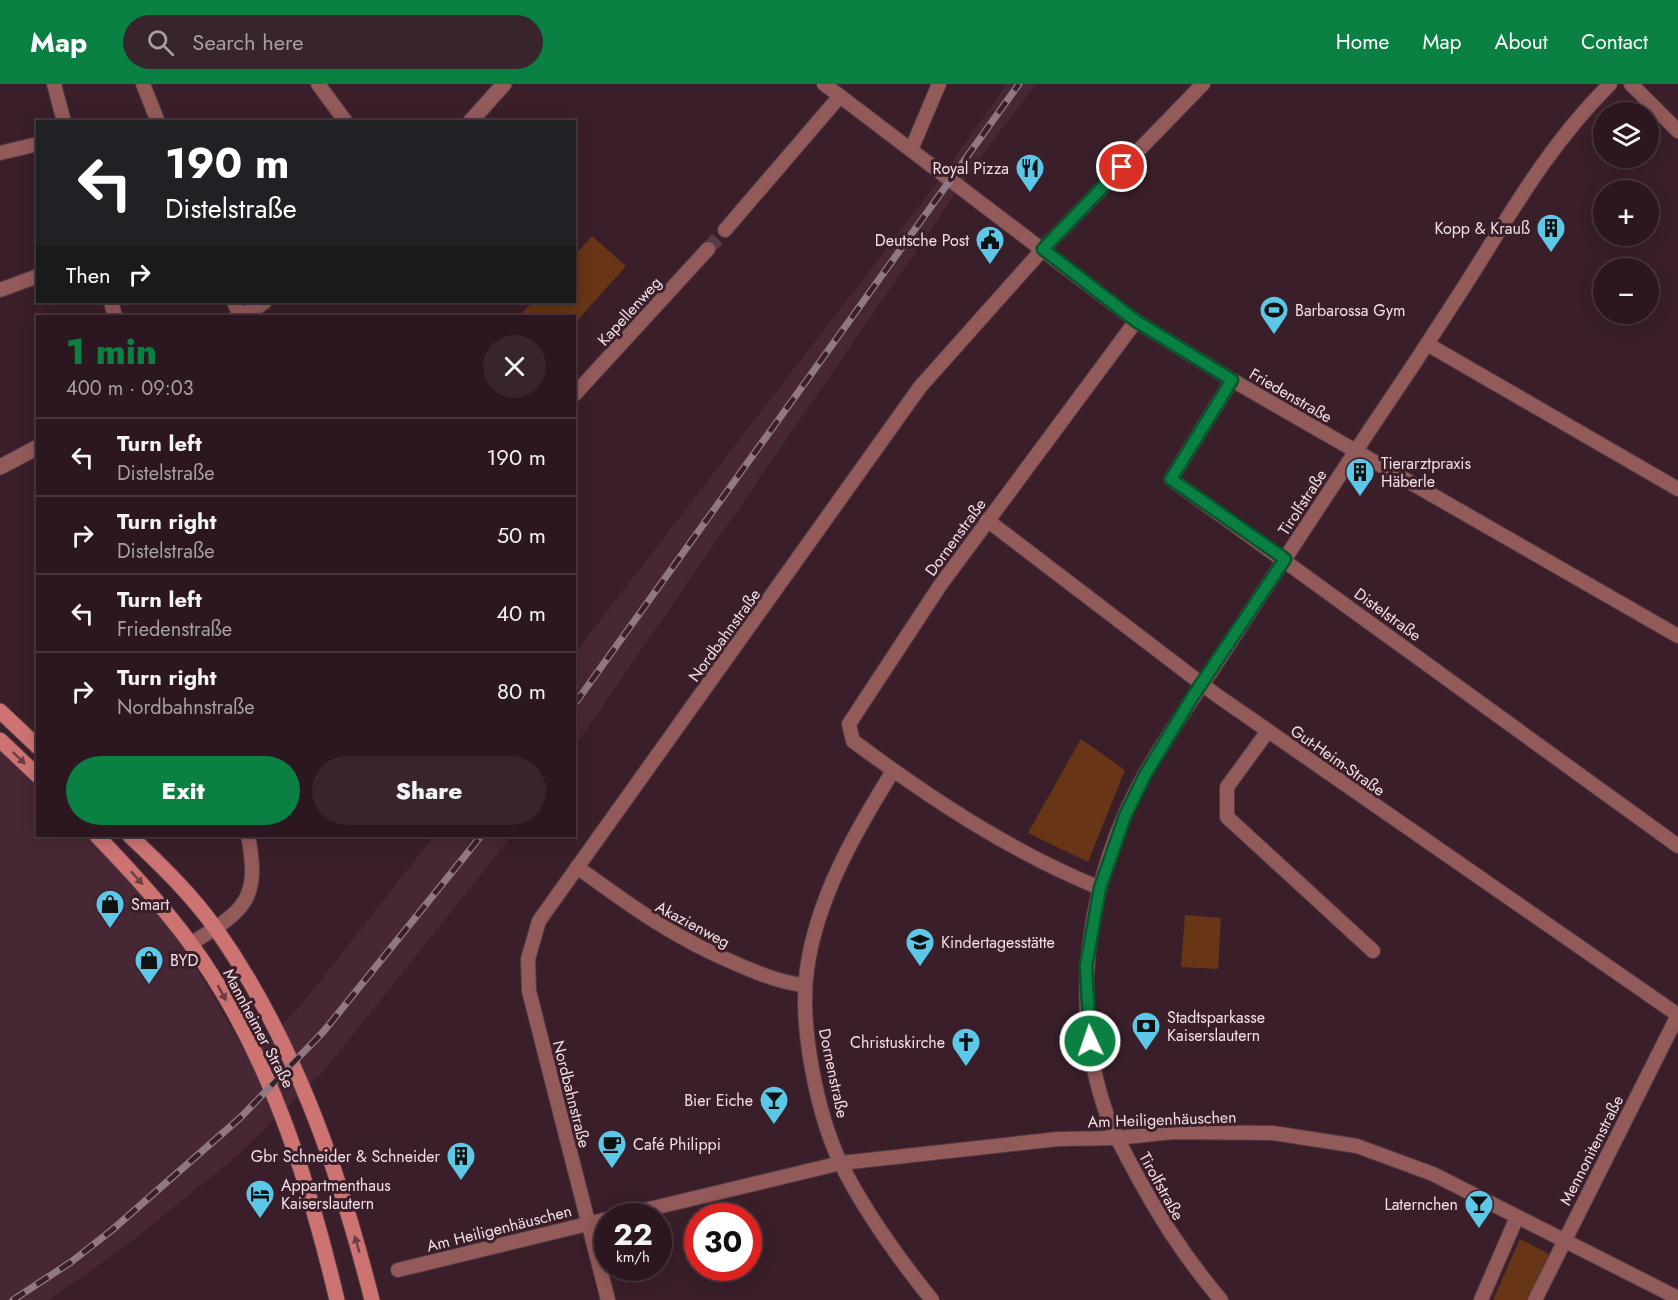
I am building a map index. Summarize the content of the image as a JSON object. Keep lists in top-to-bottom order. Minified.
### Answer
{"streets":{"main road":["Mannheimer Straße"],"street":["Kapellenweg","Friedenstraße","Tirolfstraße","Dornenstraße","Distelstraße","Nordbahnstraße","Gut-Heim-Straße","Akazienweg","Am Heiligenhäuschen","Mennonitenstraße"]},"crossings":[["Friedenstraße","Tirolfstraße"],["Friedenstraße","Dornenstraße"],["Friedenstraße","Distelstraße"],["Friedenstraße","Nordbahnstraße"],["Tirolfstraße","Dornenstraße"],["Tirolfstraße","Distelstraße"],["Tirolfstraße","Gut-Heim-Straße"],["Tirolfstraße","Am Heiligenhäuschen"],["Dornenstraße","Gut-Heim-Straße"],["Dornenstraße","Akazienweg"],["Dornenstraße","Am Heiligenhäuschen"],["Nordbahnstraße","Akazienweg"],["Nordbahnstraße","Am Heiligenhäuschen"],["Gut-Heim-Straße","Mennonitenstraße"],["Am Heiligenhäuschen","Mennonitenstraße"]],"places":{"restaurant":["Royal Pizza"],"building":["Kopp & Krauß","Tierarztpraxis Häberle","Gbr Schneider & Schneider"],"public building":["Deutsche Post"],"sports":["Barbarossa Gym"],"shop":["Smart","BYD"],"school or university":["Kindertagesstätte"],"bank":["Stadtsparkasse Kaiserslautern"],"church":["Christuskirche"],"bar":["Bier Eiche","Laternchen"],"cafe":["Café Philippi"],"hotel":["Appartmenthaus Kaiserslautern"]},"page":{"header":"Map","search":"Search here","nav":["Home","Map","About","Contact"],"map_buttons":["+","−"],"turn":["190 m","Distelstraße"],"then":"Then","heading":["1 min","400 m · 09:03"],"list":[{"name":"Turn left","note":"Distelstraße","value":"190 m"},{"name":"Turn right","note":"Distelstraße","value":"50 m"},{"name":"Turn left","note":"Friedenstraße","value":"40 m"},{"name":"Turn right","note":"Nordbahnstraße","value":"80 m"}],"buttons":["Exit","Share"],"speed":"22 km/h","limit":"30"}}
